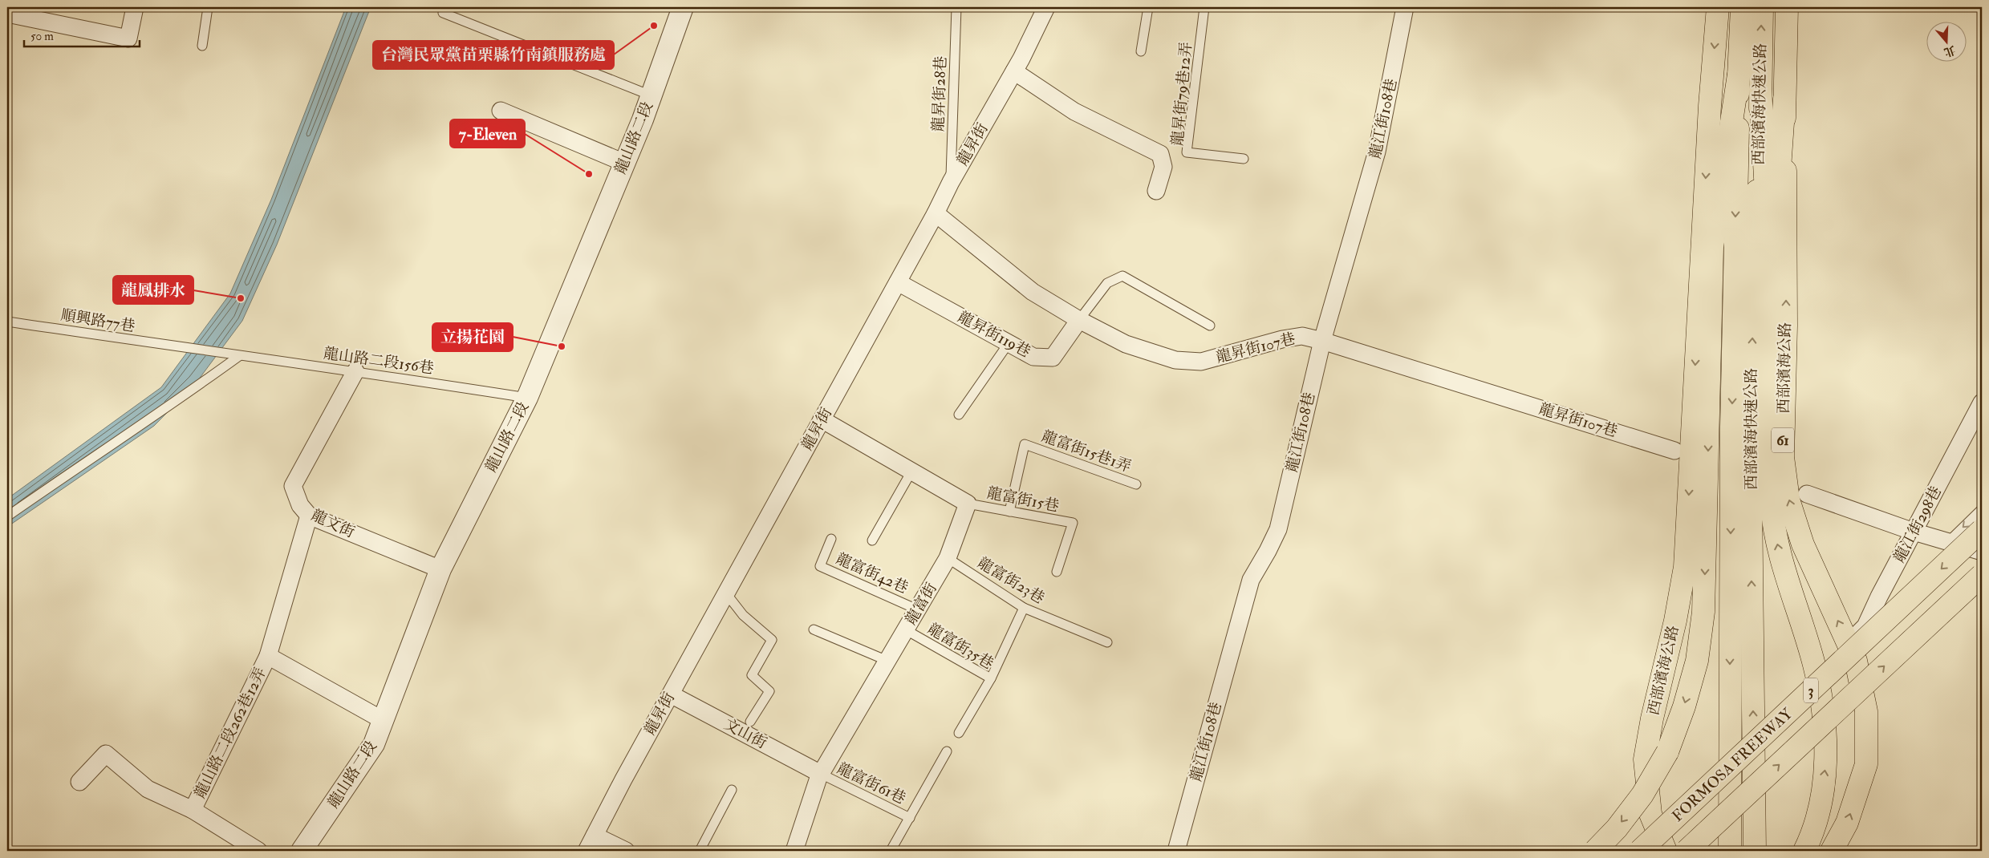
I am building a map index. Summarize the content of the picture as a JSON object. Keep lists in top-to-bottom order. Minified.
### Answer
{"streets":{"main road":["西部濱海快速公路","西部濱海公路","61","3","FORMOSA FREEWAY"],"street":["龍江街108巷","龍山路二段","龍昇街","龍昇街119巷","龍昇街107巷","龍文街","龍江街298巷","龍富街","龍山路二段262巷12弄","文山街"],"lane":["龍昇街28巷","龍昇街79巷12弄","順興路77巷","龍山路二段156巷","龍富街15巷1弄","龍富街15巷","龍富街42巷","龍富街23巷","龍富街35巷","龍富街61巷"]},"crossings":[["龍昇街28巷","龍昇街"],["龍江街108巷","龍昇街107巷"],["龍山路二段","龍山路二段156巷"],["龍山路二段","龍文街"],["龍昇街","龍昇街119巷"],["龍昇街","龍昇街107巷"],["龍昇街","文山街"],["順興路77巷","龍山路二段156巷"],["龍昇街119巷","龍昇街107巷"],["龍山路二段156巷","龍文街"],["西部濱海公路","龍江街298巷"],["龍富街15巷1弄","龍富街15巷"],["龍富街15巷","龍富街"],["龍文街","龍山路二段262巷12弄"],["龍富街42巷","龍富街"],["龍富街23巷","龍富街"],["龍富街","龍富街35巷"],["龍富街","文山街"],["龍富街","龍富街61巷"],["文山街","龍富街61巷"]],"places":["台灣民眾黨苗栗縣竹南鎮服務處","7-Eleven","龍鳳排水","立揚花園"],"scale_bar":"50 m","north":"bottom"}
